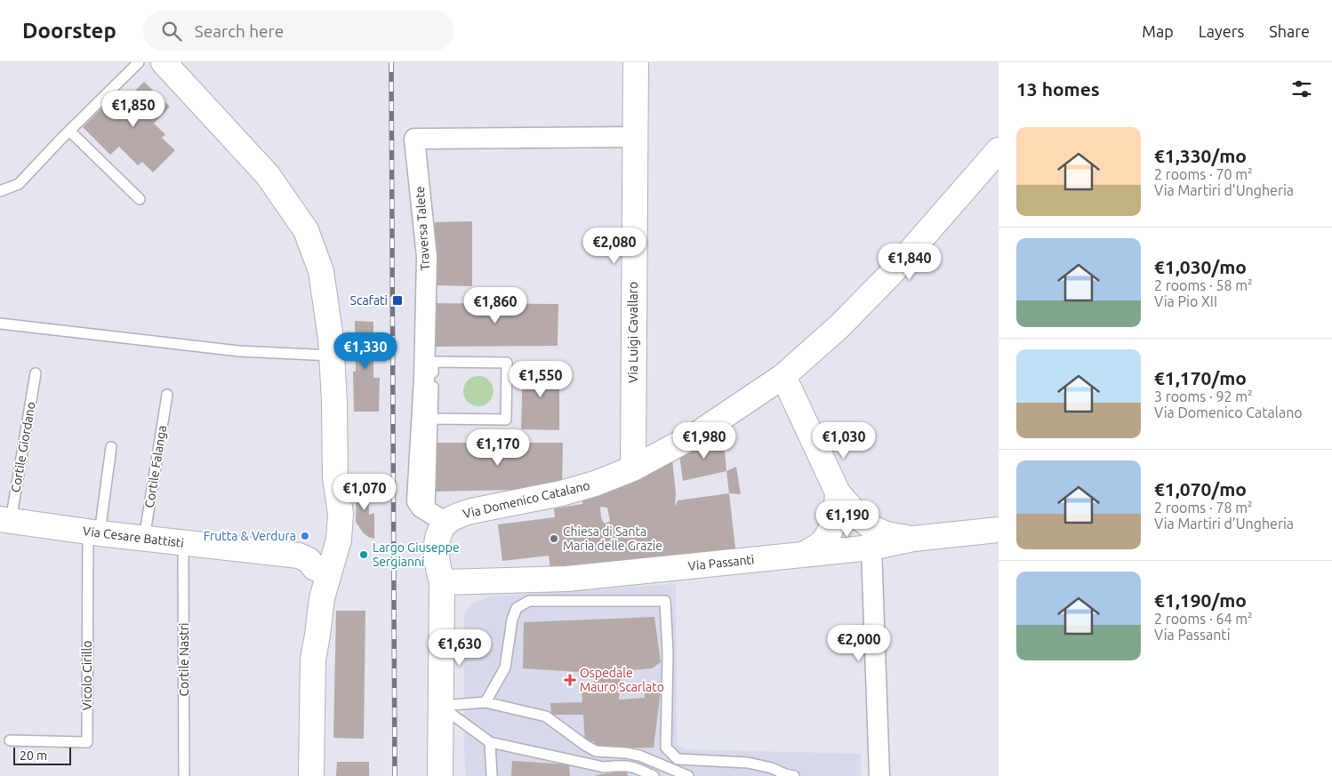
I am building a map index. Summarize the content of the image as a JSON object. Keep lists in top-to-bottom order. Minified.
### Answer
{"streets":{"street":["Traversa Talete","Via Luigi Cavallaro","Via Domenico Catalano","Via Cesare Battisti","Via Passanti"],"lane":["Cortile Giordano","Cortile Falanga","Cortile Nastri","Vicolo Cirillo"]},"crossings":[["Traversa Talete","Via Luigi Cavallaro"],["Traversa Talete","Via Domenico Catalano"],["Via Luigi Cavallaro","Via Domenico Catalano"],["Cortile Giordano","Via Cesare Battisti"],["Cortile Falanga","Via Cesare Battisti"],["Via Domenico Catalano","Via Passanti"],["Via Cesare Battisti","Cortile Nastri"],["Via Cesare Battisti","Vicolo Cirillo"]],"places":{"transit":["Scafati"],"other":["Frutta & Verdura","Chiesa di Santa Maria delle Grazie","Largo Giuseppe Sergianni"],"health":["Ospedale Mauro Scarlato"]},"scale_bar":"20 m","page":{"header":"Doorstep","search":"Search here","nav":["Map","Layers","Share"],"heading":"13 homes","price":["€1,850","€2,080","€1,840","€1,860","€1,330","€1,550","€1,980","€1,030","€1,170","€1,070","€1,190","€2,000","€1,630"],"list":[{"name":"€1,330/mo","note":"2 rooms · 70 m² · Via Martiri d'Ungheria"},{"name":"€1,030/mo","note":"2 rooms · 58 m² · Via Pio XII"},{"name":"€1,170/mo","note":"3 rooms · 92 m² · Via Domenico Catalano"},{"name":"€1,070/mo","note":"2 rooms · 78 m² · Via Martiri d'Ungheria"},{"name":"€1,190/mo","note":"2 rooms · 64 m² · Via Passanti"}],"scale":"20 m"}}
